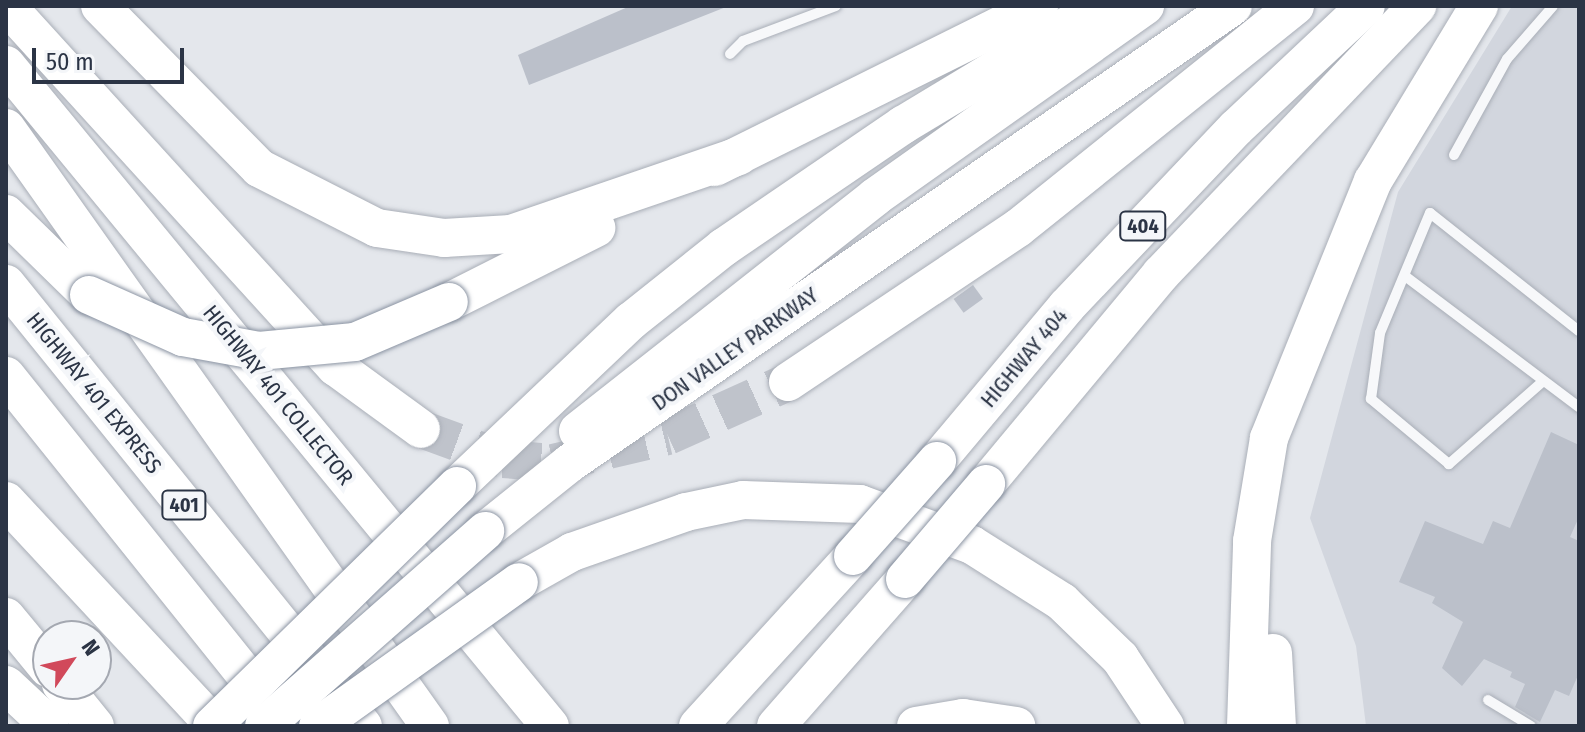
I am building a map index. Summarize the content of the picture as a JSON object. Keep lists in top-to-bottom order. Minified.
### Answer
{"streets":{"highway":["404","DON VALLEY PARKWAY","HIGHWAY 404","HIGHWAY 401 EXPRESS","HIGHWAY 401 COLLECTOR","401"]},"scale_bar":"50 m","north":"top right"}
